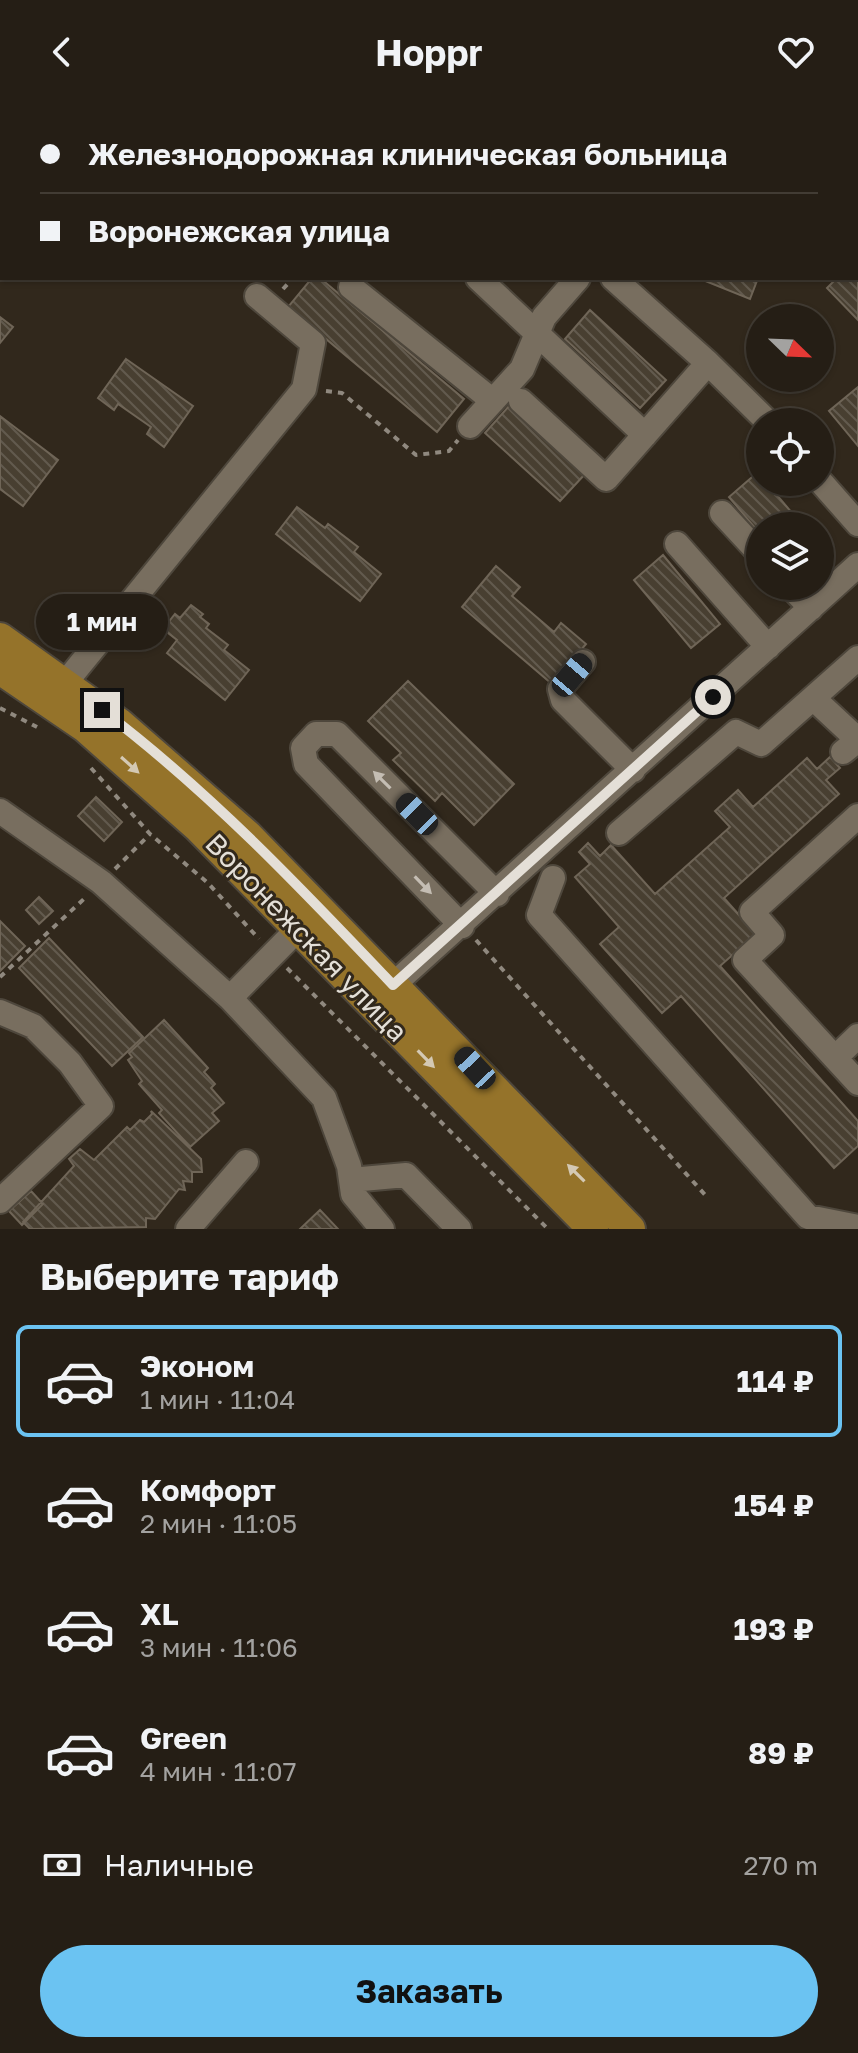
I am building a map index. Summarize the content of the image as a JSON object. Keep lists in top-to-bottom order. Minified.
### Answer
{"streets":{"main road":["Воронежская улица"]},"north":"bottom right","page":{"header":"Hoppr","banner":["Железнодорожная клиническая больница","Воронежская улица"],"bubble":"1 мин","heading":"Выберите тариф","list":[{"name":"Эконом","note":"1 мин · 11:04","value":"114 ₽"},{"name":"Комфорт","note":"2 мин · 11:05","value":"154 ₽"},{"name":"XL","note":"3 мин · 11:06","value":"193 ₽"},{"name":"Green","note":"4 мин · 11:07","value":"89 ₽"}],"pay":["Наличные","270 m"],"buttons":"Заказать"}}
